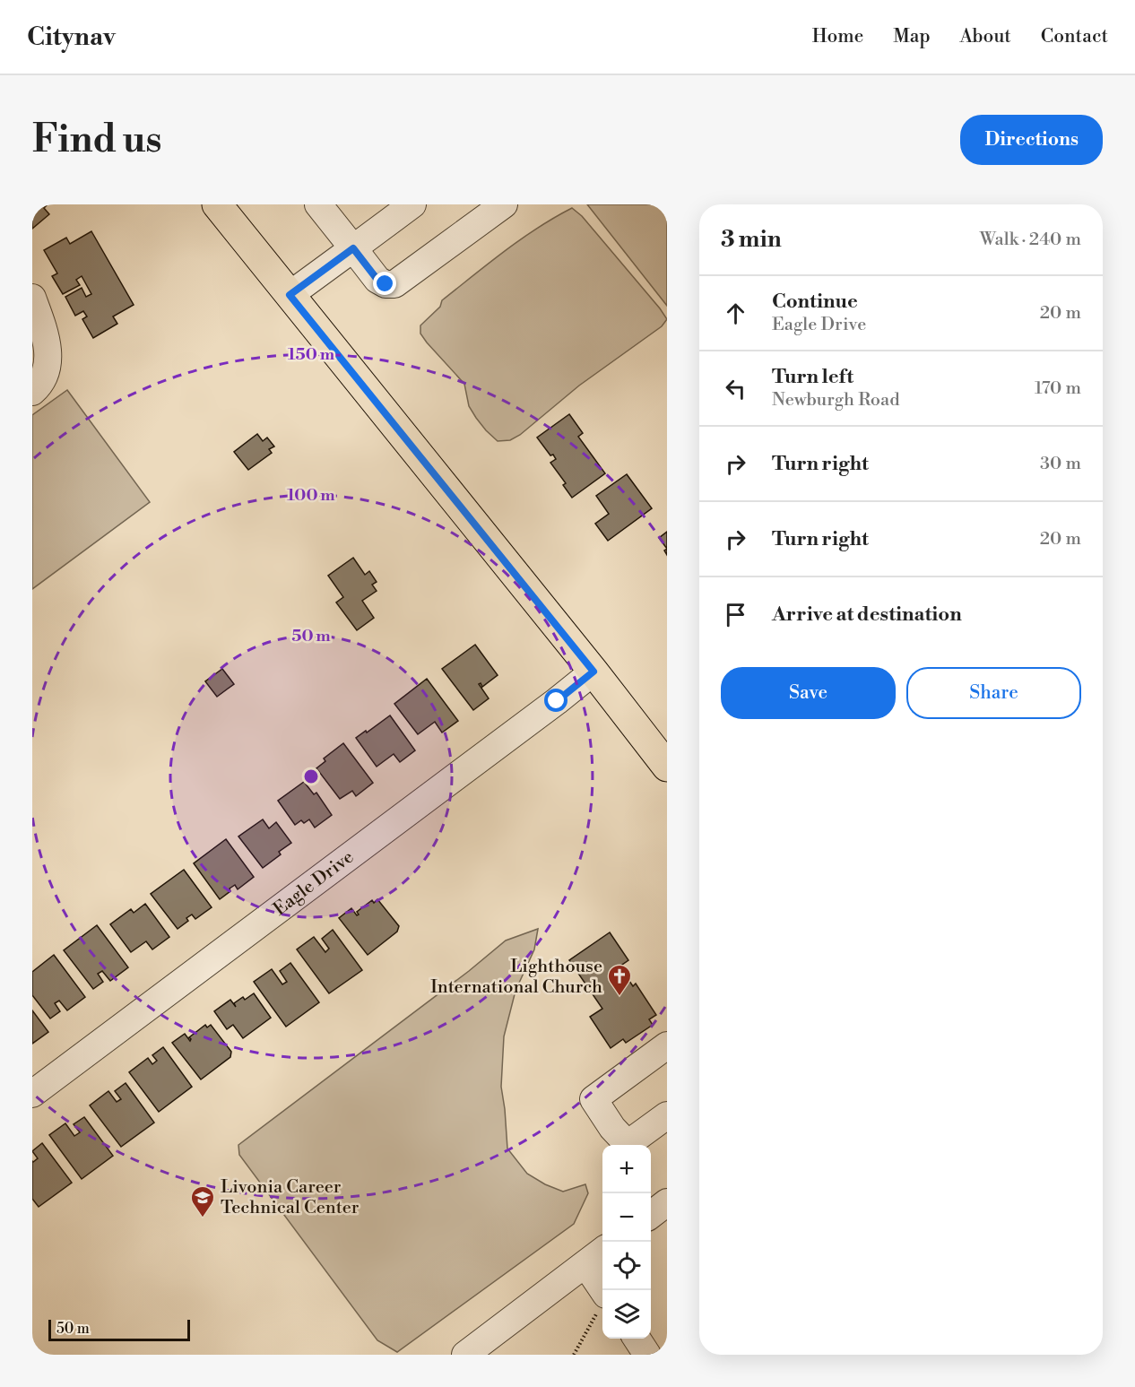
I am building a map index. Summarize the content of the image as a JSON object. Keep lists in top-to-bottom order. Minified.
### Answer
{"streets":{"street":["Eagle Drive"]},"places":{"church":["Lighthouse International Church"],"school or university":["Livonia Career Technical Center"]},"scale_bar":"50 m","page":{"header":"Citynav","nav":["Home","Map","About","Contact"],"buttons":["Directions",["Save","Share"]],"title":"Find us","heading":["3 min","Walk · 240 m"],"list":[["Continue","Eagle Drive","20 m"],["Turn left","Newburgh Road","170 m"],["Turn right","30 m"],["Turn right","20 m"],"Arrive at destination"],"map_buttons":["+","−"],"scale":"50 m"},"rings":["150 m","100 m","50 m"]}
